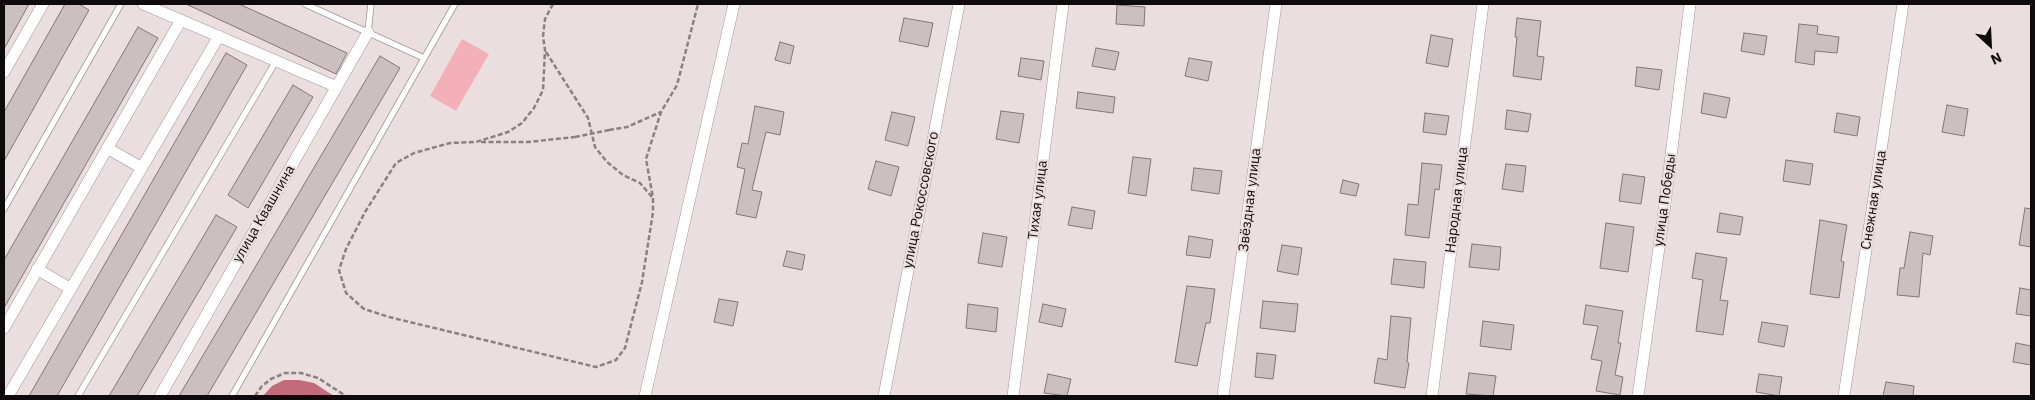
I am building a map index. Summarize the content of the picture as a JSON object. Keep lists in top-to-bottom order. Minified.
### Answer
{"streets":{"street":["улица Рокоссовского","Тихая улица","Звёздная улица","Народная улица","улица Победы","Снежная улица","улица Квашнина"]},"north":"bottom right"}
